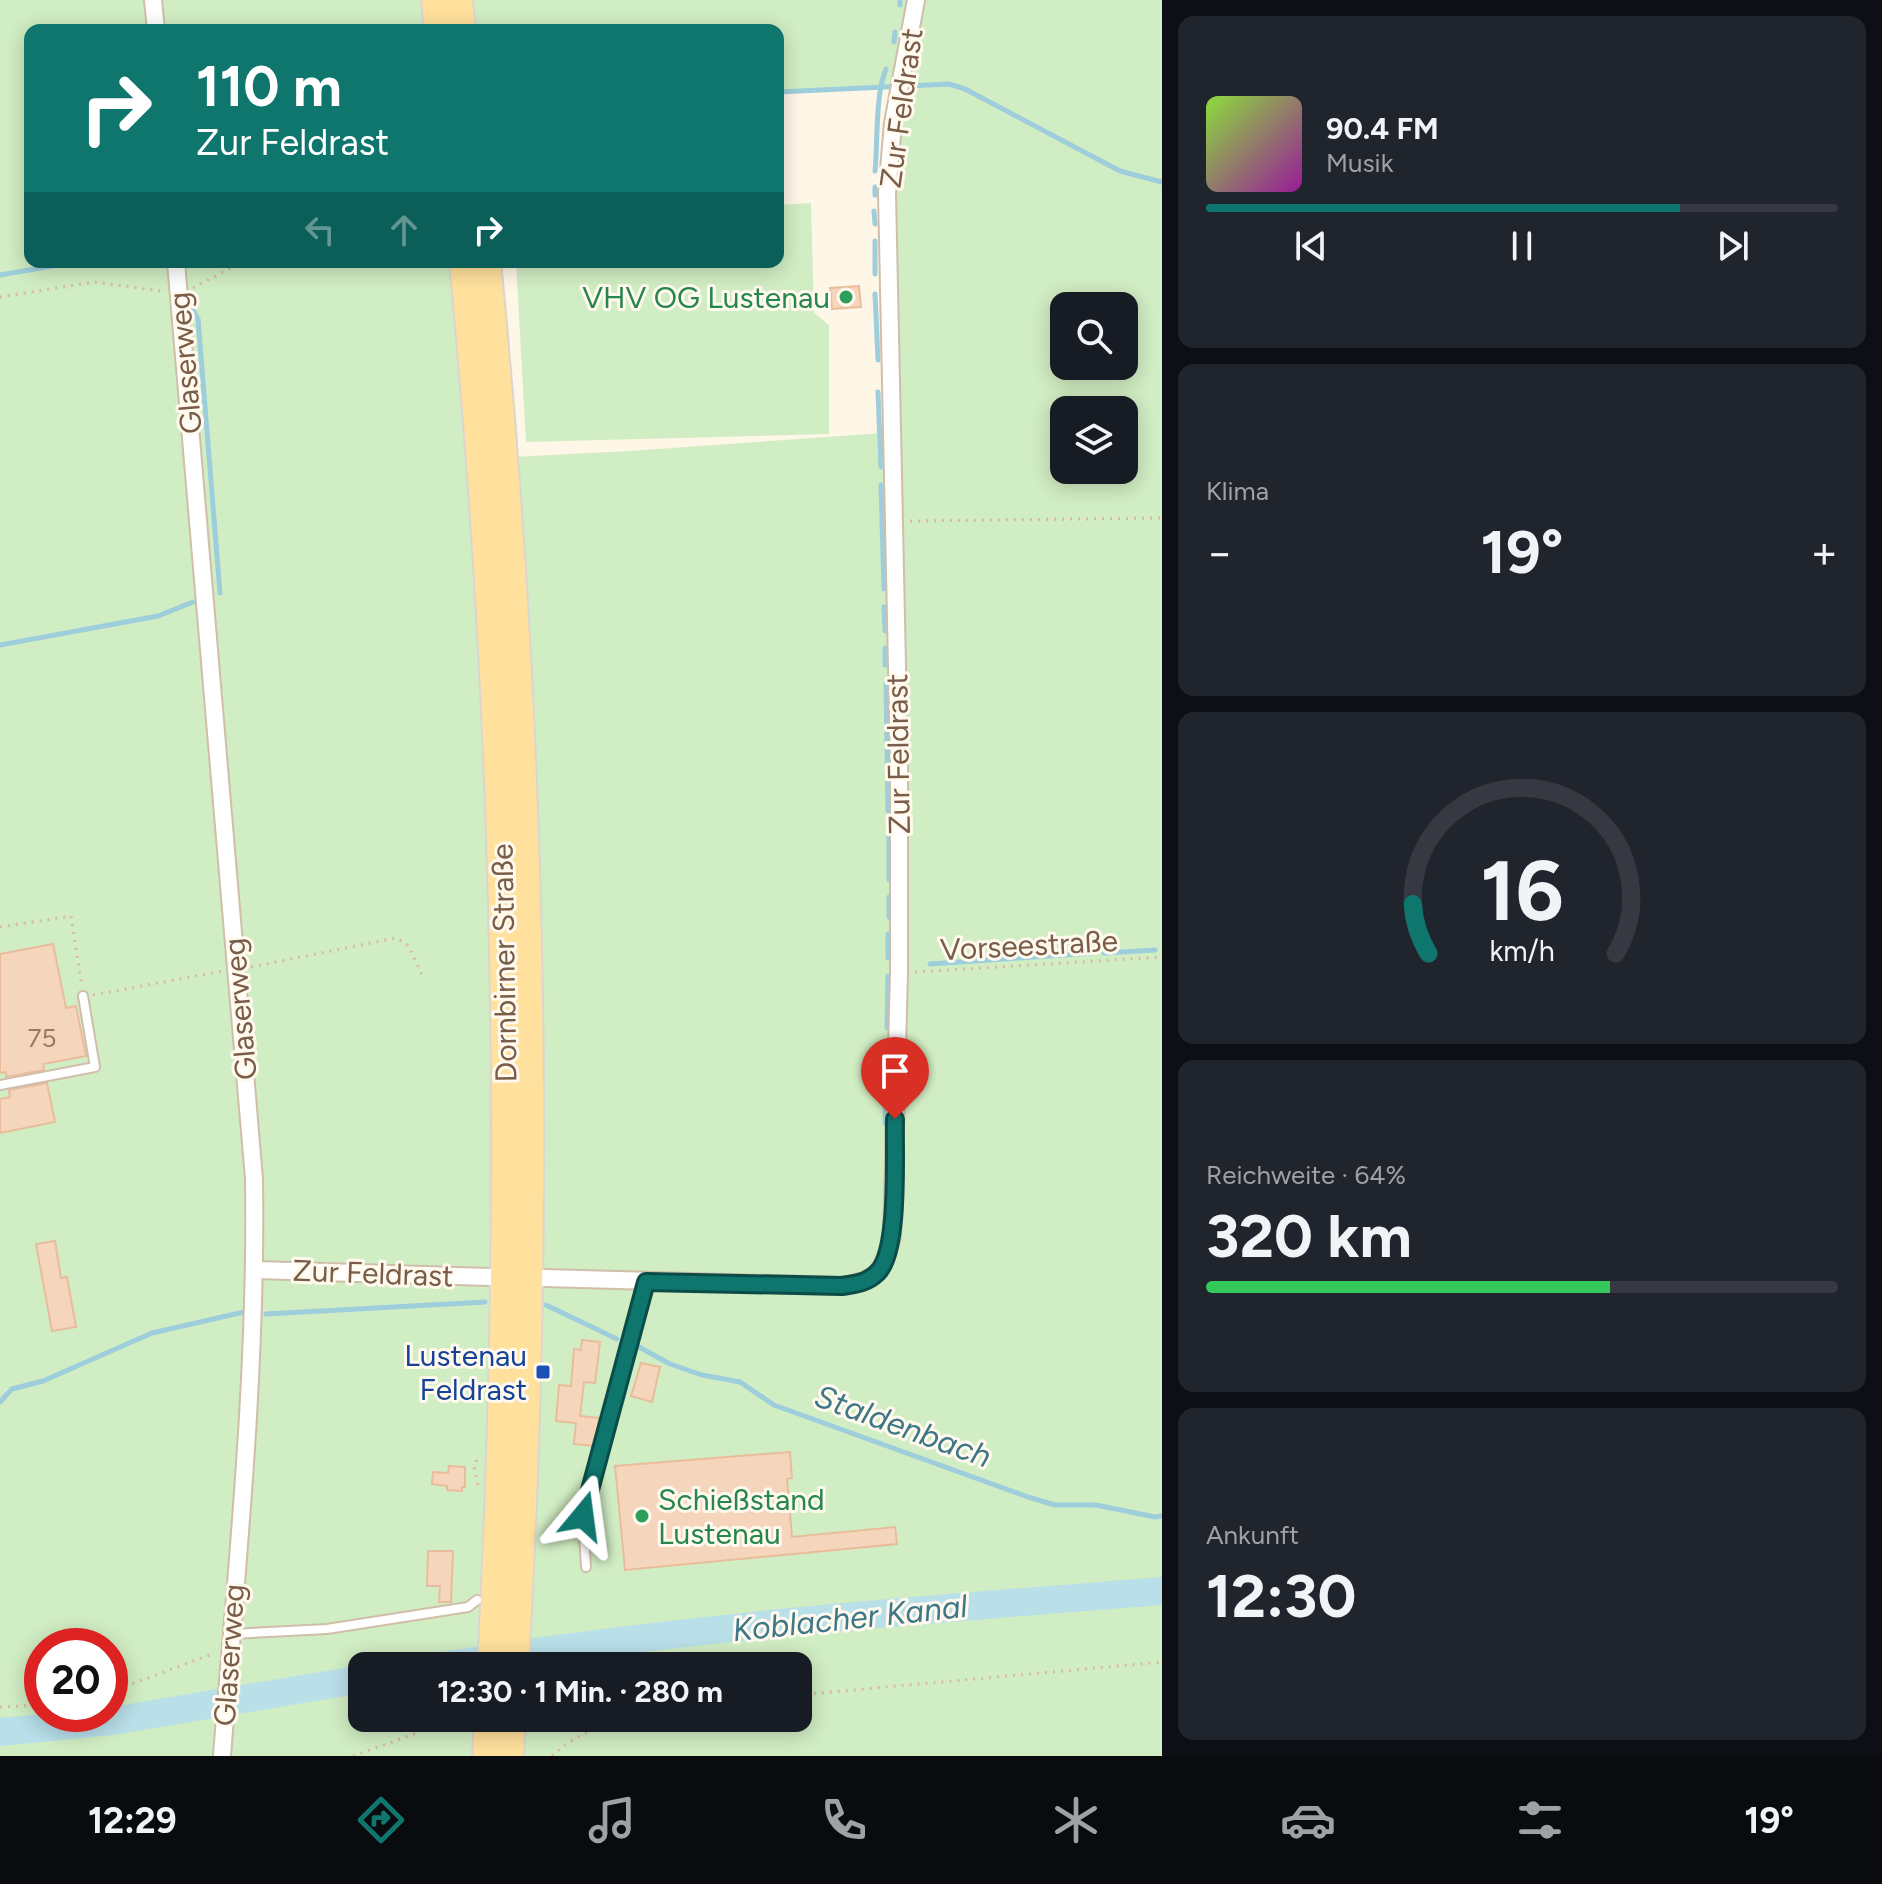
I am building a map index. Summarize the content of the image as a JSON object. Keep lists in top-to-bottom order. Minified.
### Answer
{"streets":{"main road":["Dornbirner Straße"],"street":["Zur Feldrast","Glaserweg"],"path":["Vorseestraße"]},"crossings":[["Zur Feldrast","Glaserweg"],["Zur Feldrast","Vorseestraße"]],"water":["Staldenbach","Koblacher Kanal"],"places":{"other":["VHV OG Lustenau","Schießstand Lustenau"],"transit":["Lustenau Feldrast"]},"house_numbers":["75"],"page":{"turn":["110 m","Zur Feldrast"],"song":["90.4 FM","Musik"],"tile":["Klima",["Reichweite · 64%","320 km"],["Ankunft","12:30"]],"heat":["−","19°","+"],"limit":"20","trip":"12:30 · 1 Min. · 280 m","tabs":["12:29","19°"],"gauge":["16","km/h"]}}
